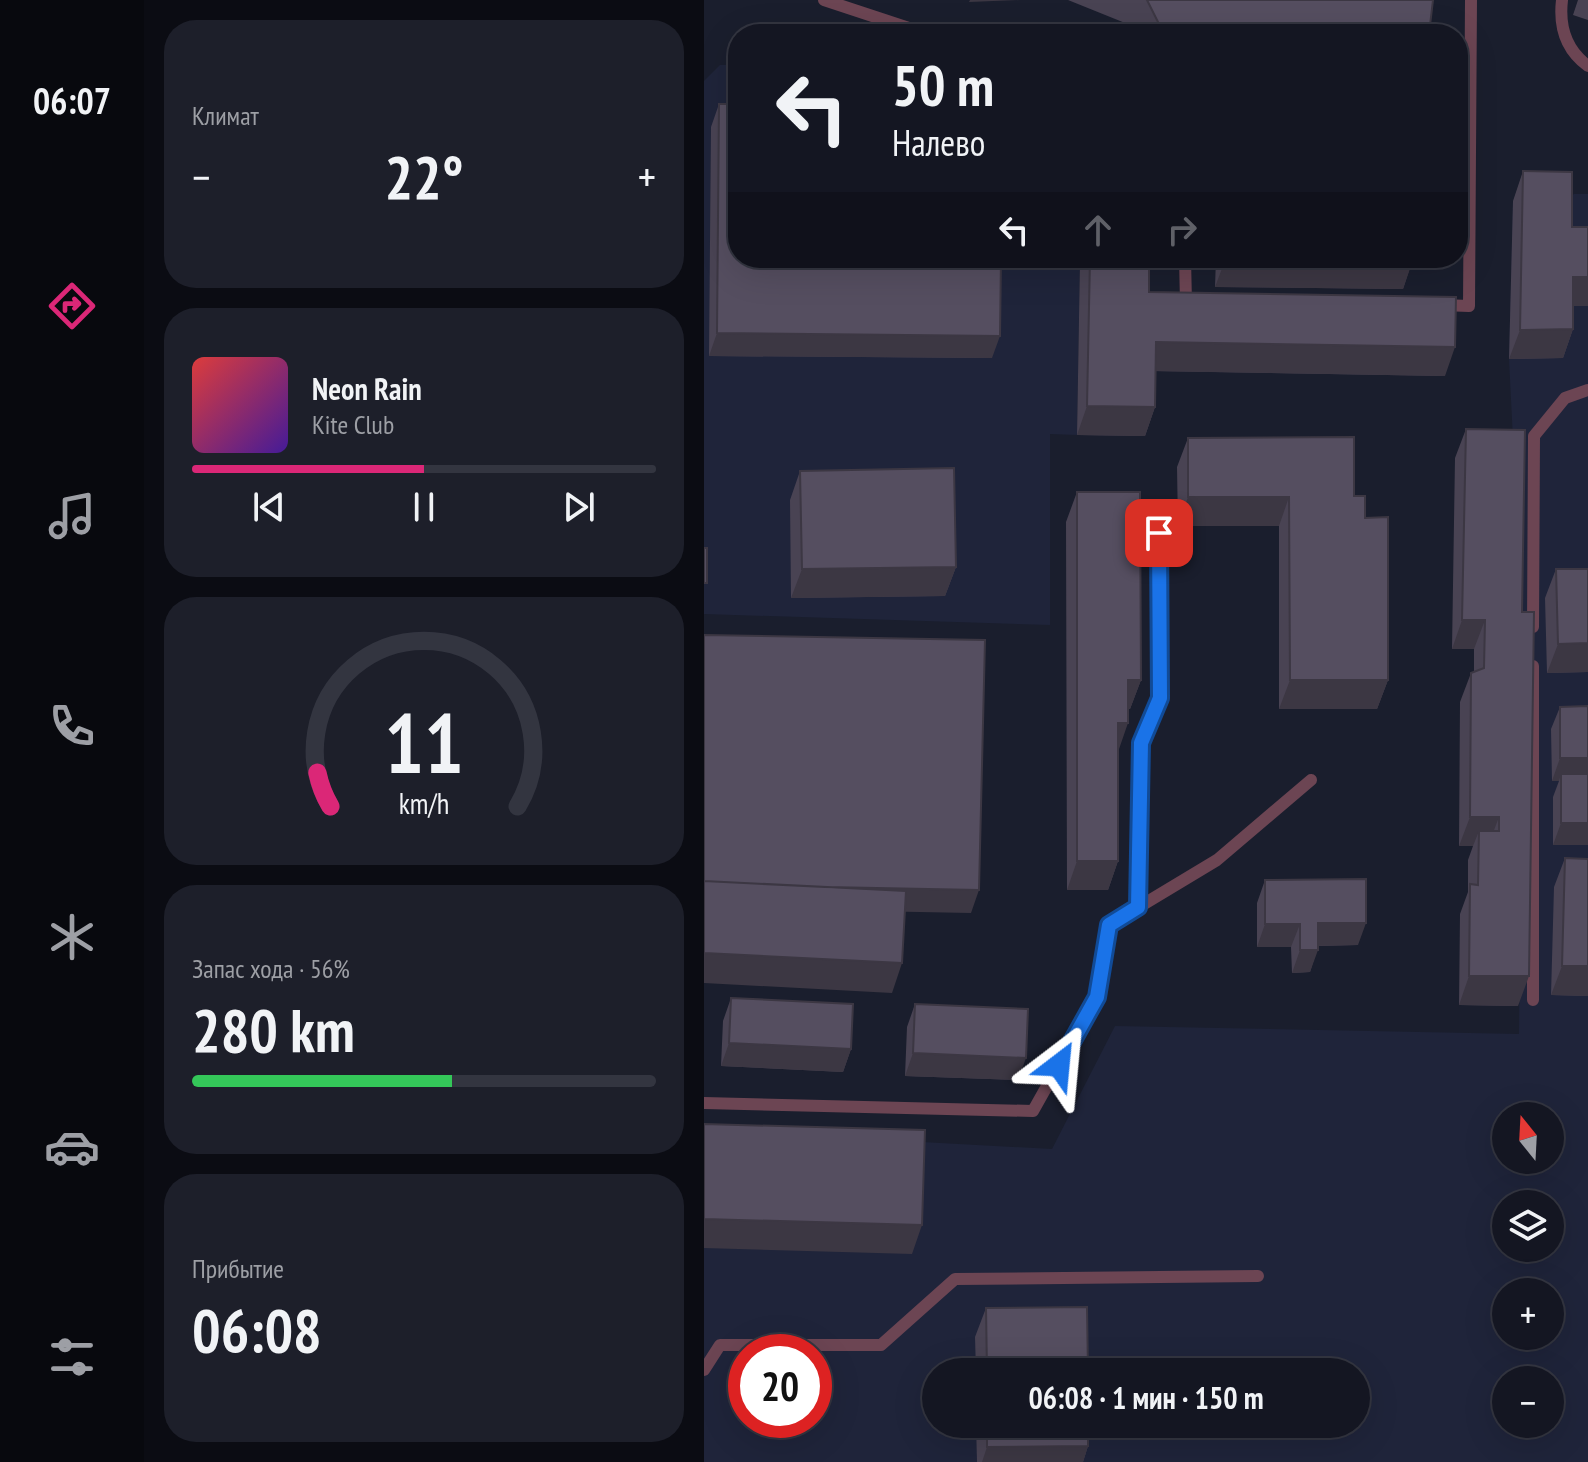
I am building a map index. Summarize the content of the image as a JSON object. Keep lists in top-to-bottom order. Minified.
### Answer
{"north":"top","page":{"tabs":"06:07","tile":["Климат",["Запас хода · 56%","280 km"],["Прибытие","06:08"]],"turn":["50 m","Налево"],"heat":["−","22°","+"],"song":["Neon Rain","Kite Club"],"map_buttons":["+","−"],"limit":"20","trip":"06:08 · 1 мин · 150 m","gauge":["11","km/h"]}}
